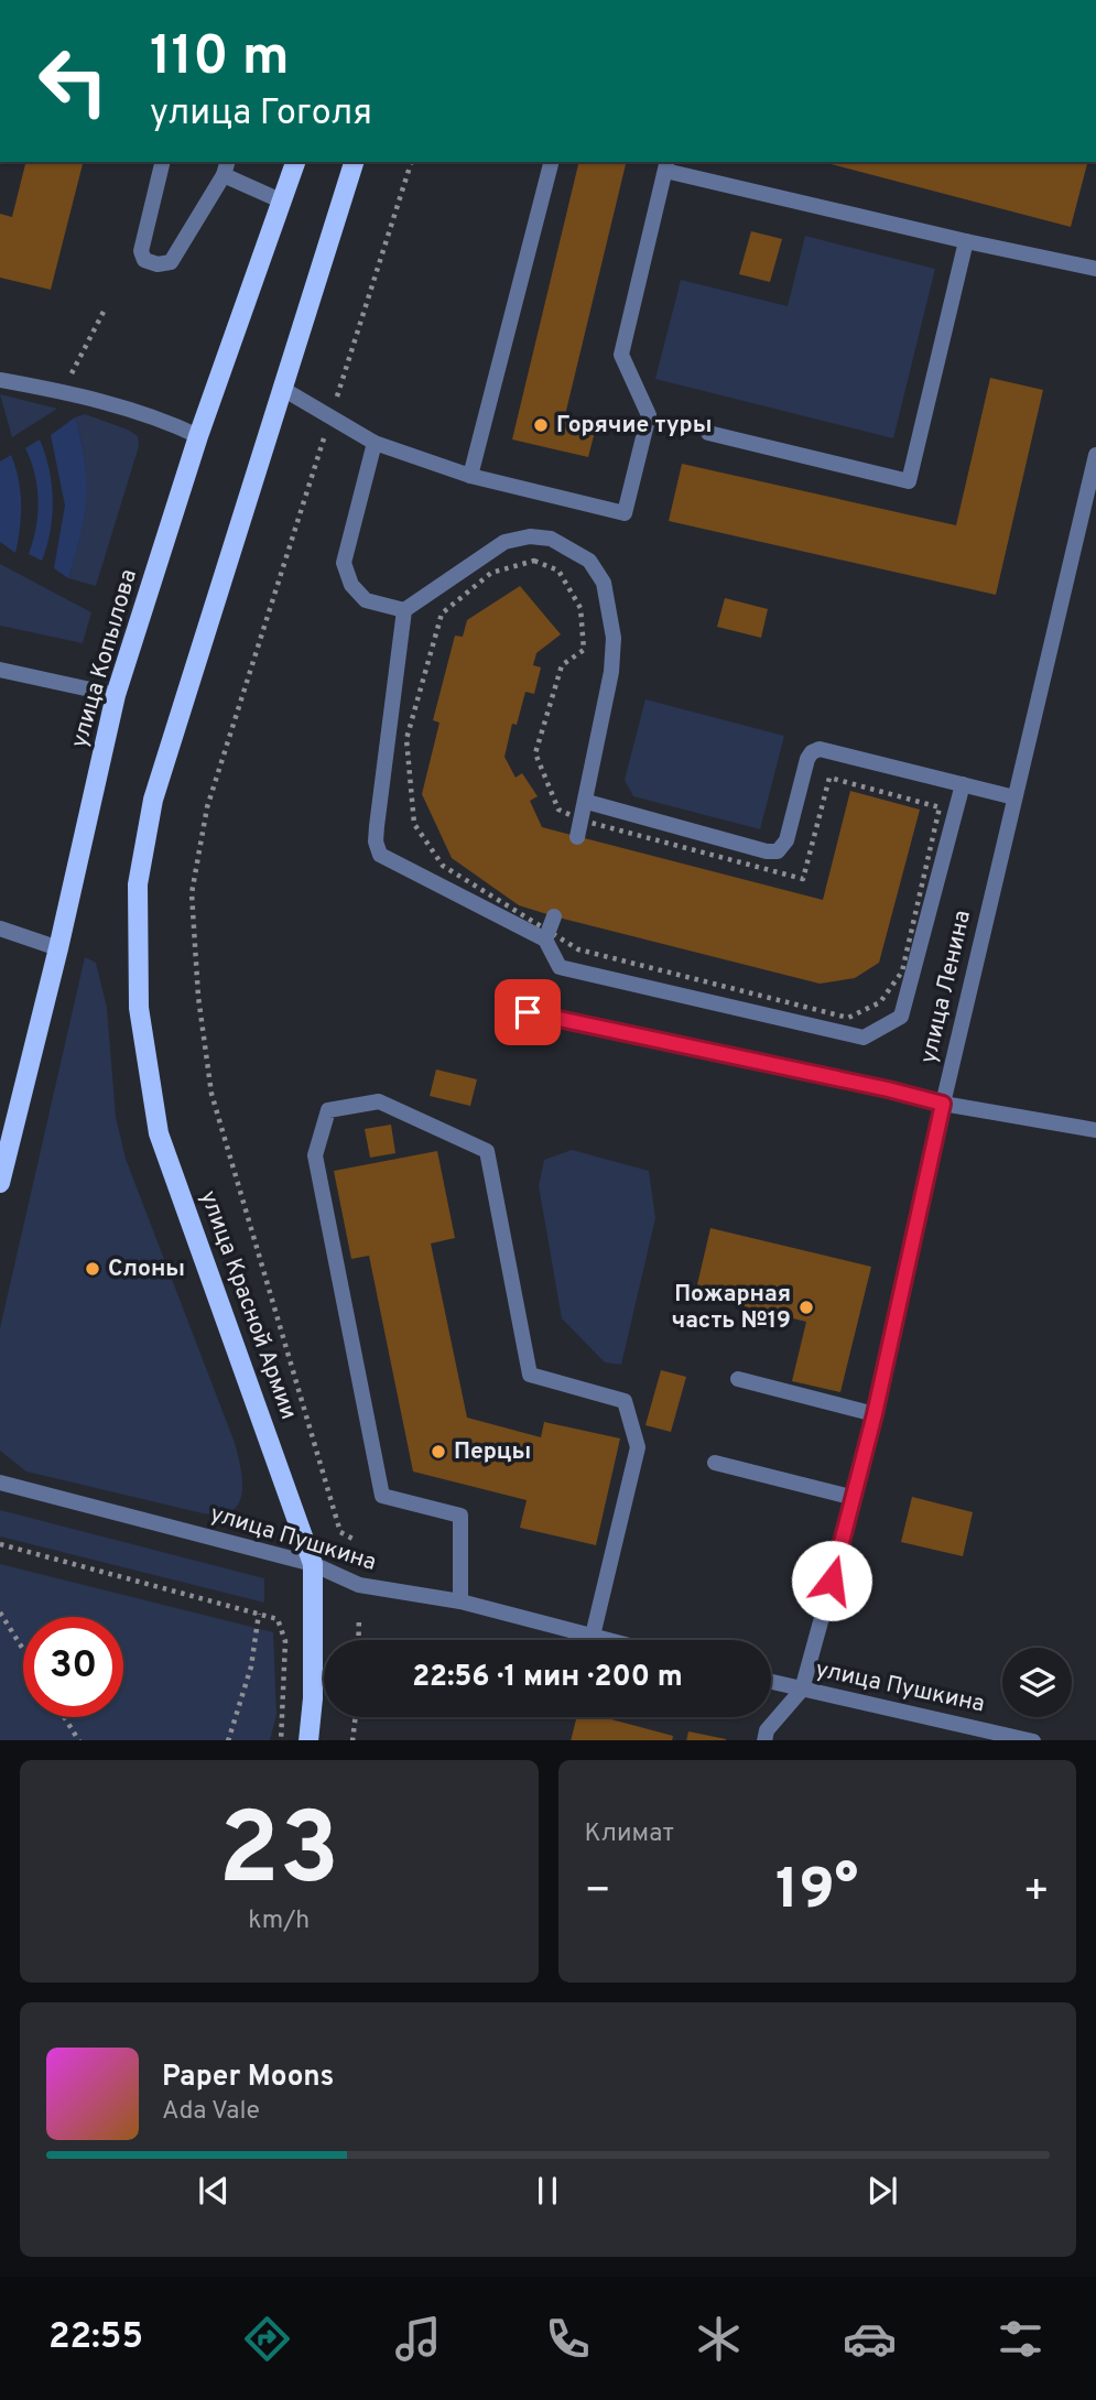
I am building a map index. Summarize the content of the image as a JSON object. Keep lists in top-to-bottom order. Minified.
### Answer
{"streets":{"main road":["улица Копылова","улица Красной Армии"],"street":["улица Ленина","улица Пушкина"]},"crossings":[["улица Ленина","улица Пушкина"],["улица Красной Армии","улица Пушкина"]],"places":["Горячие туры","Слоны","Пожарная часть №19","Перцы"],"page":{"turn":["110 m","улица Гоголя"],"limit":"30","trip":"22:56 · 1 мин · 200 m","tile":[["23","km/h"],"Климат"],"heat":["−","19°","+"],"song":["Paper Moons","Ada Vale"],"tabs":"22:55"}}
